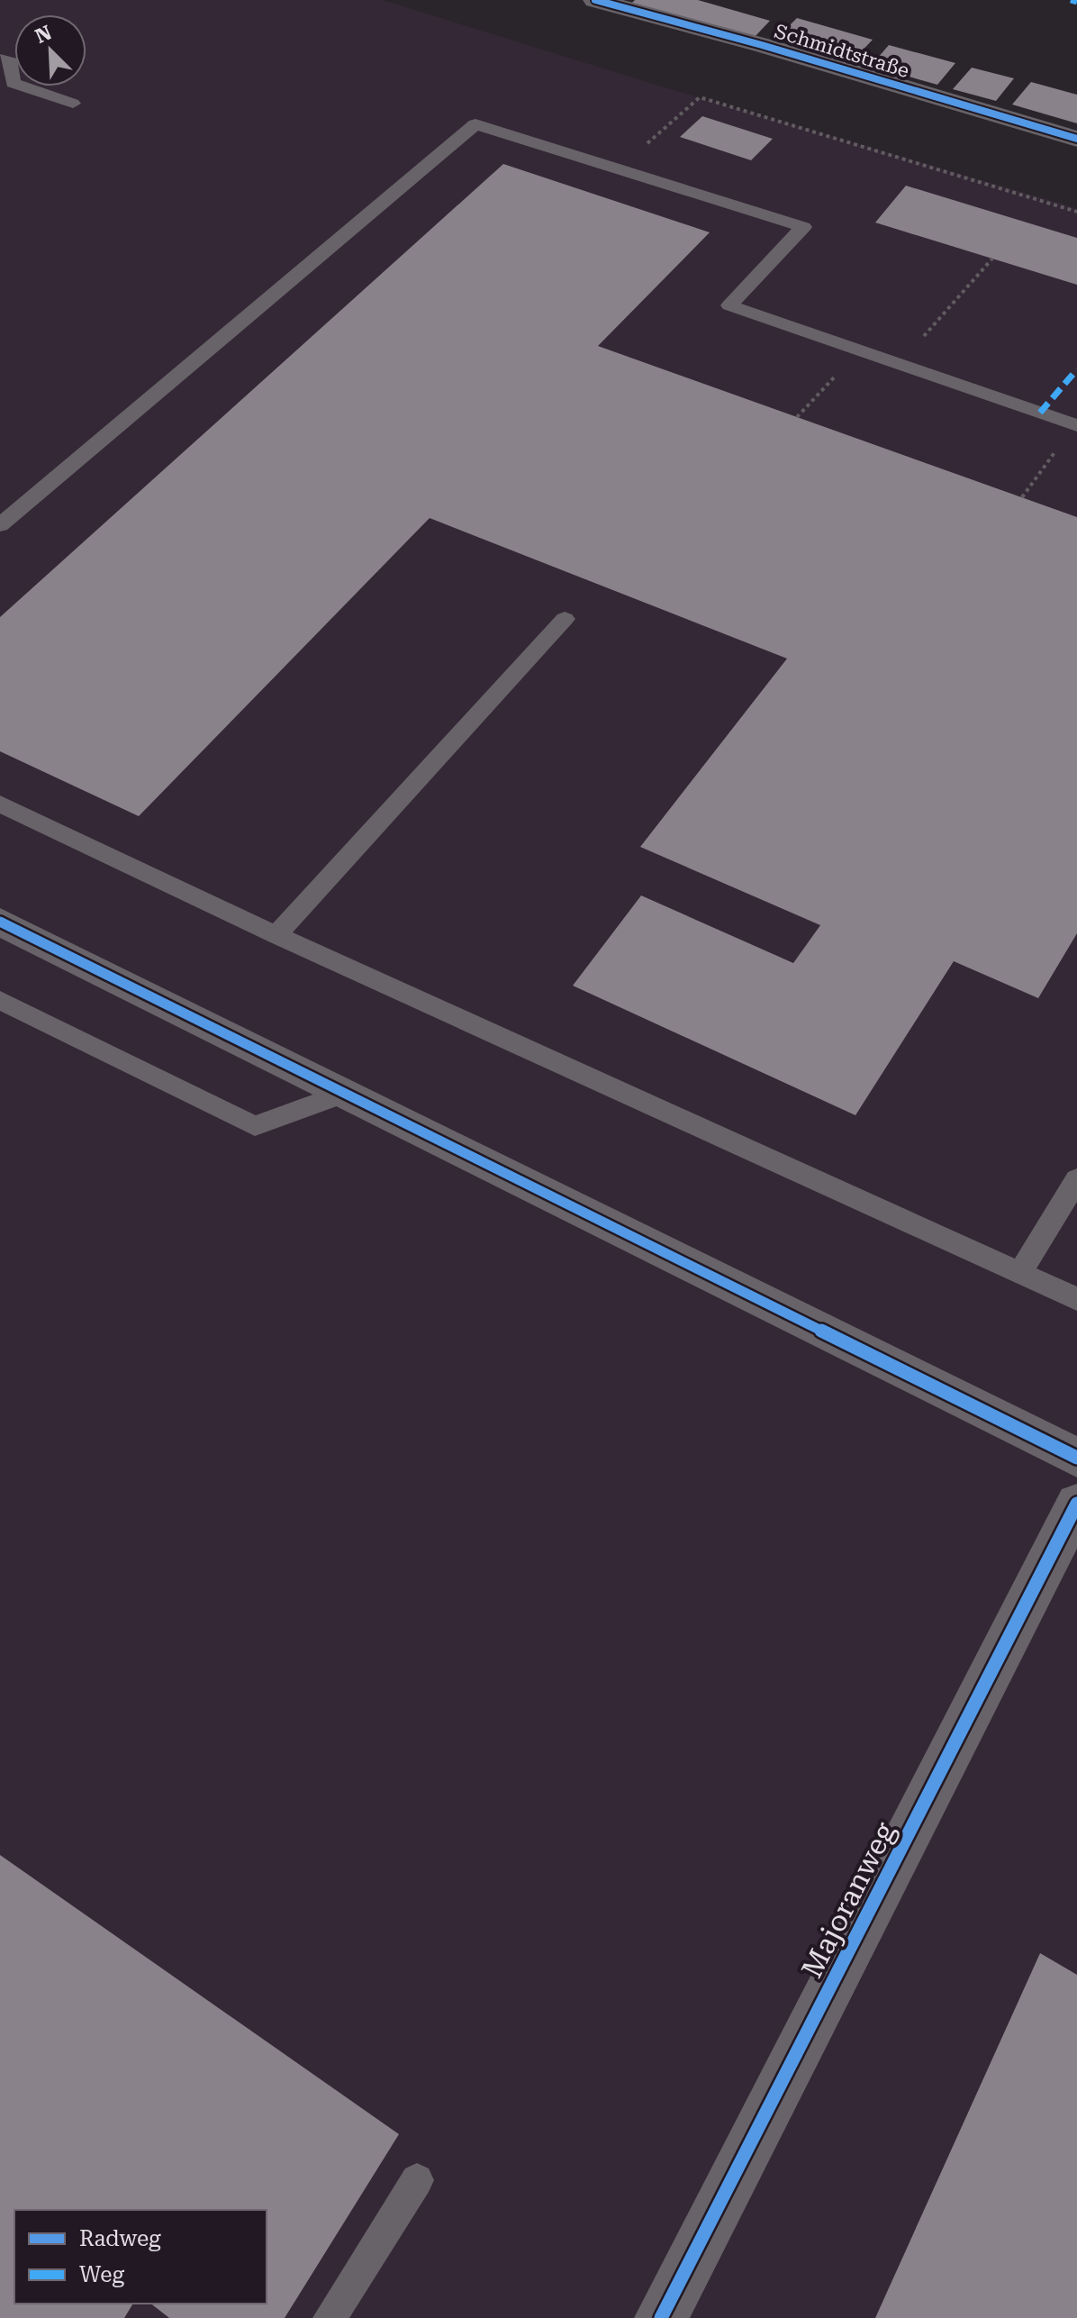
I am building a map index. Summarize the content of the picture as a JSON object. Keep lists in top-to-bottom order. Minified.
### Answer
{"streets":{"street":["Schmidtstraße","Majoranweg"]},"legend":["Radweg","Weg"],"north":"top left"}
